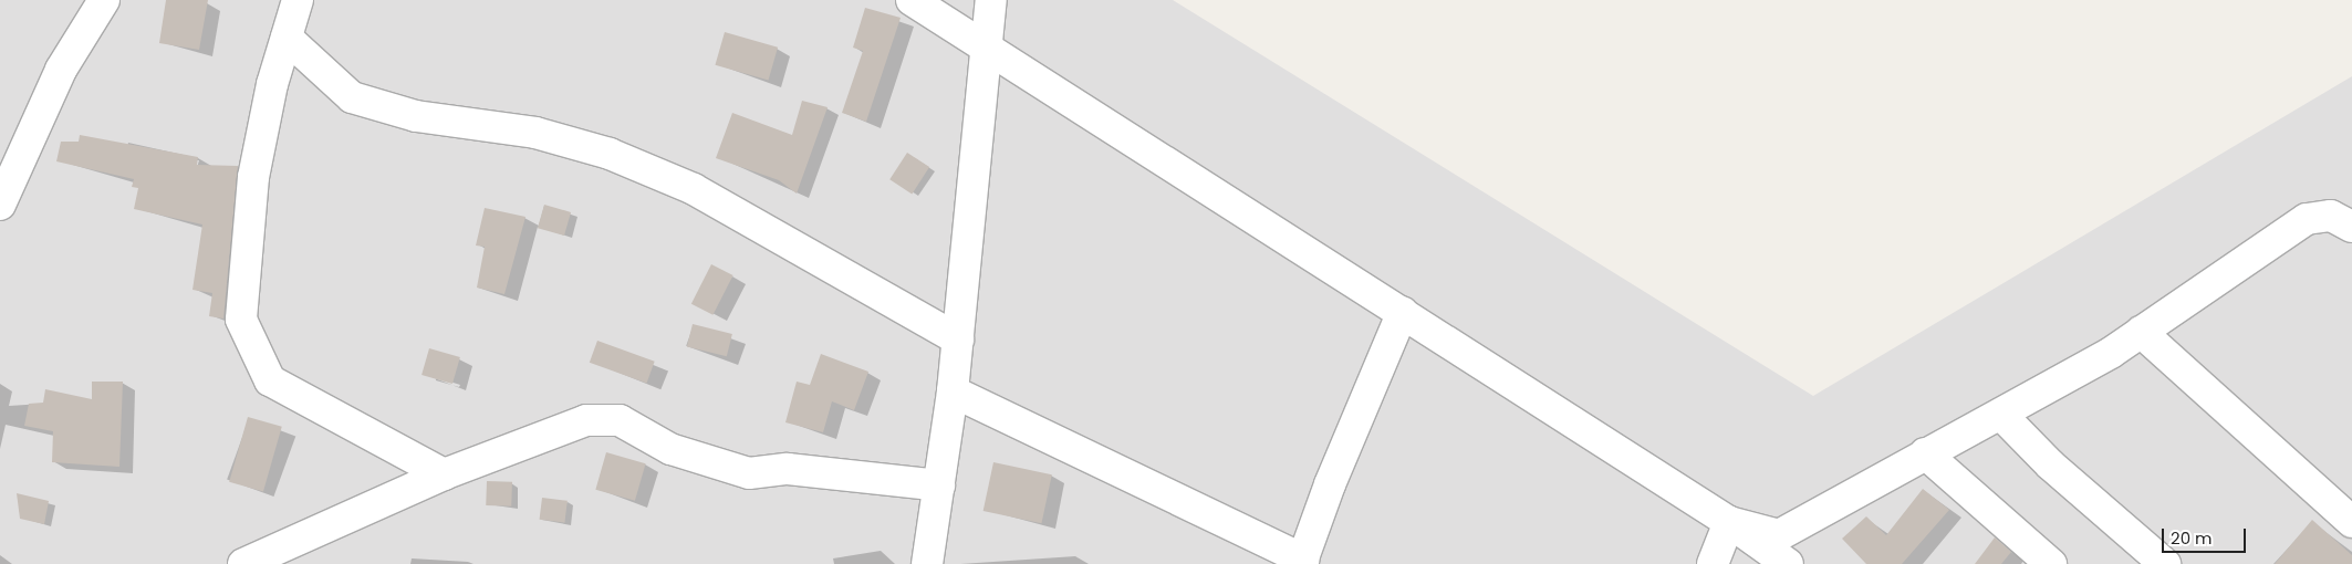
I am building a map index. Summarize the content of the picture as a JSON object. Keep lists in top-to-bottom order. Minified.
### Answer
{"scale_bar":"20 m"}
